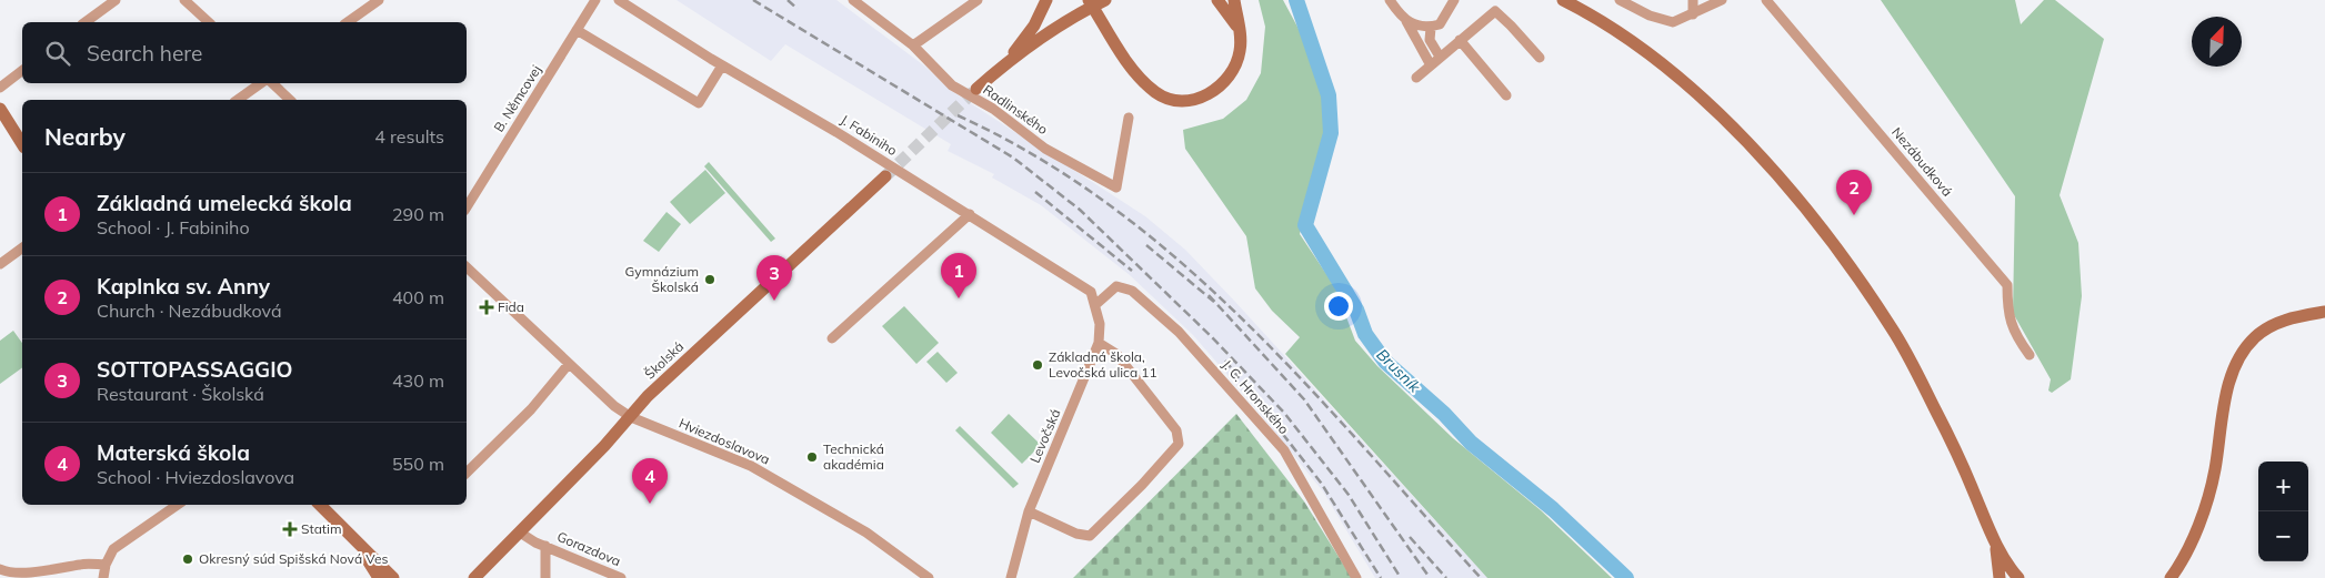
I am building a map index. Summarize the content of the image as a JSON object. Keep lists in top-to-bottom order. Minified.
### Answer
{"streets":{"main road":["Školská"],"street":["B. Němcovej","Radlinského","J. Fabiniho","Nezábudková","J. C. Hronského","Levočská","Hviezdoslavova","Gorazdova"]},"crossings":[["J. Fabiniho","J. C. Hronského"],["J. Fabiniho","Levočská"],["Školská","Hviezdoslavova"],["Školská","Gorazdova"],["J. C. Hronského","Levočská"]],"water":["Brusník"],"places":{"other":["Gymnázium Školská","Základná škola, Levočská ulica 11","Technická akadémia","Okresný súd Spišská Nová Ves"],"health":["Fida","Statim"]},"north":"top right","page":{"search":"Search here","heading":["Nearby","4 results"],"pins":["2","1","3","4"],"list":[{"mark":"1","name":"Základná umelecká škola","note":"School · J. Fabiniho","value":"290 m"},{"mark":"2","name":"Kaplnka sv. Anny","note":"Church · Nezábudková","value":"400 m"},{"mark":"3","name":"SOTTOPASSAGGIO","note":"Restaurant · Školská","value":"430 m"},{"mark":"4","name":"Materská škola","note":"School · Hviezdoslavova","value":"550 m"}],"map_buttons":["+","−"]}}
